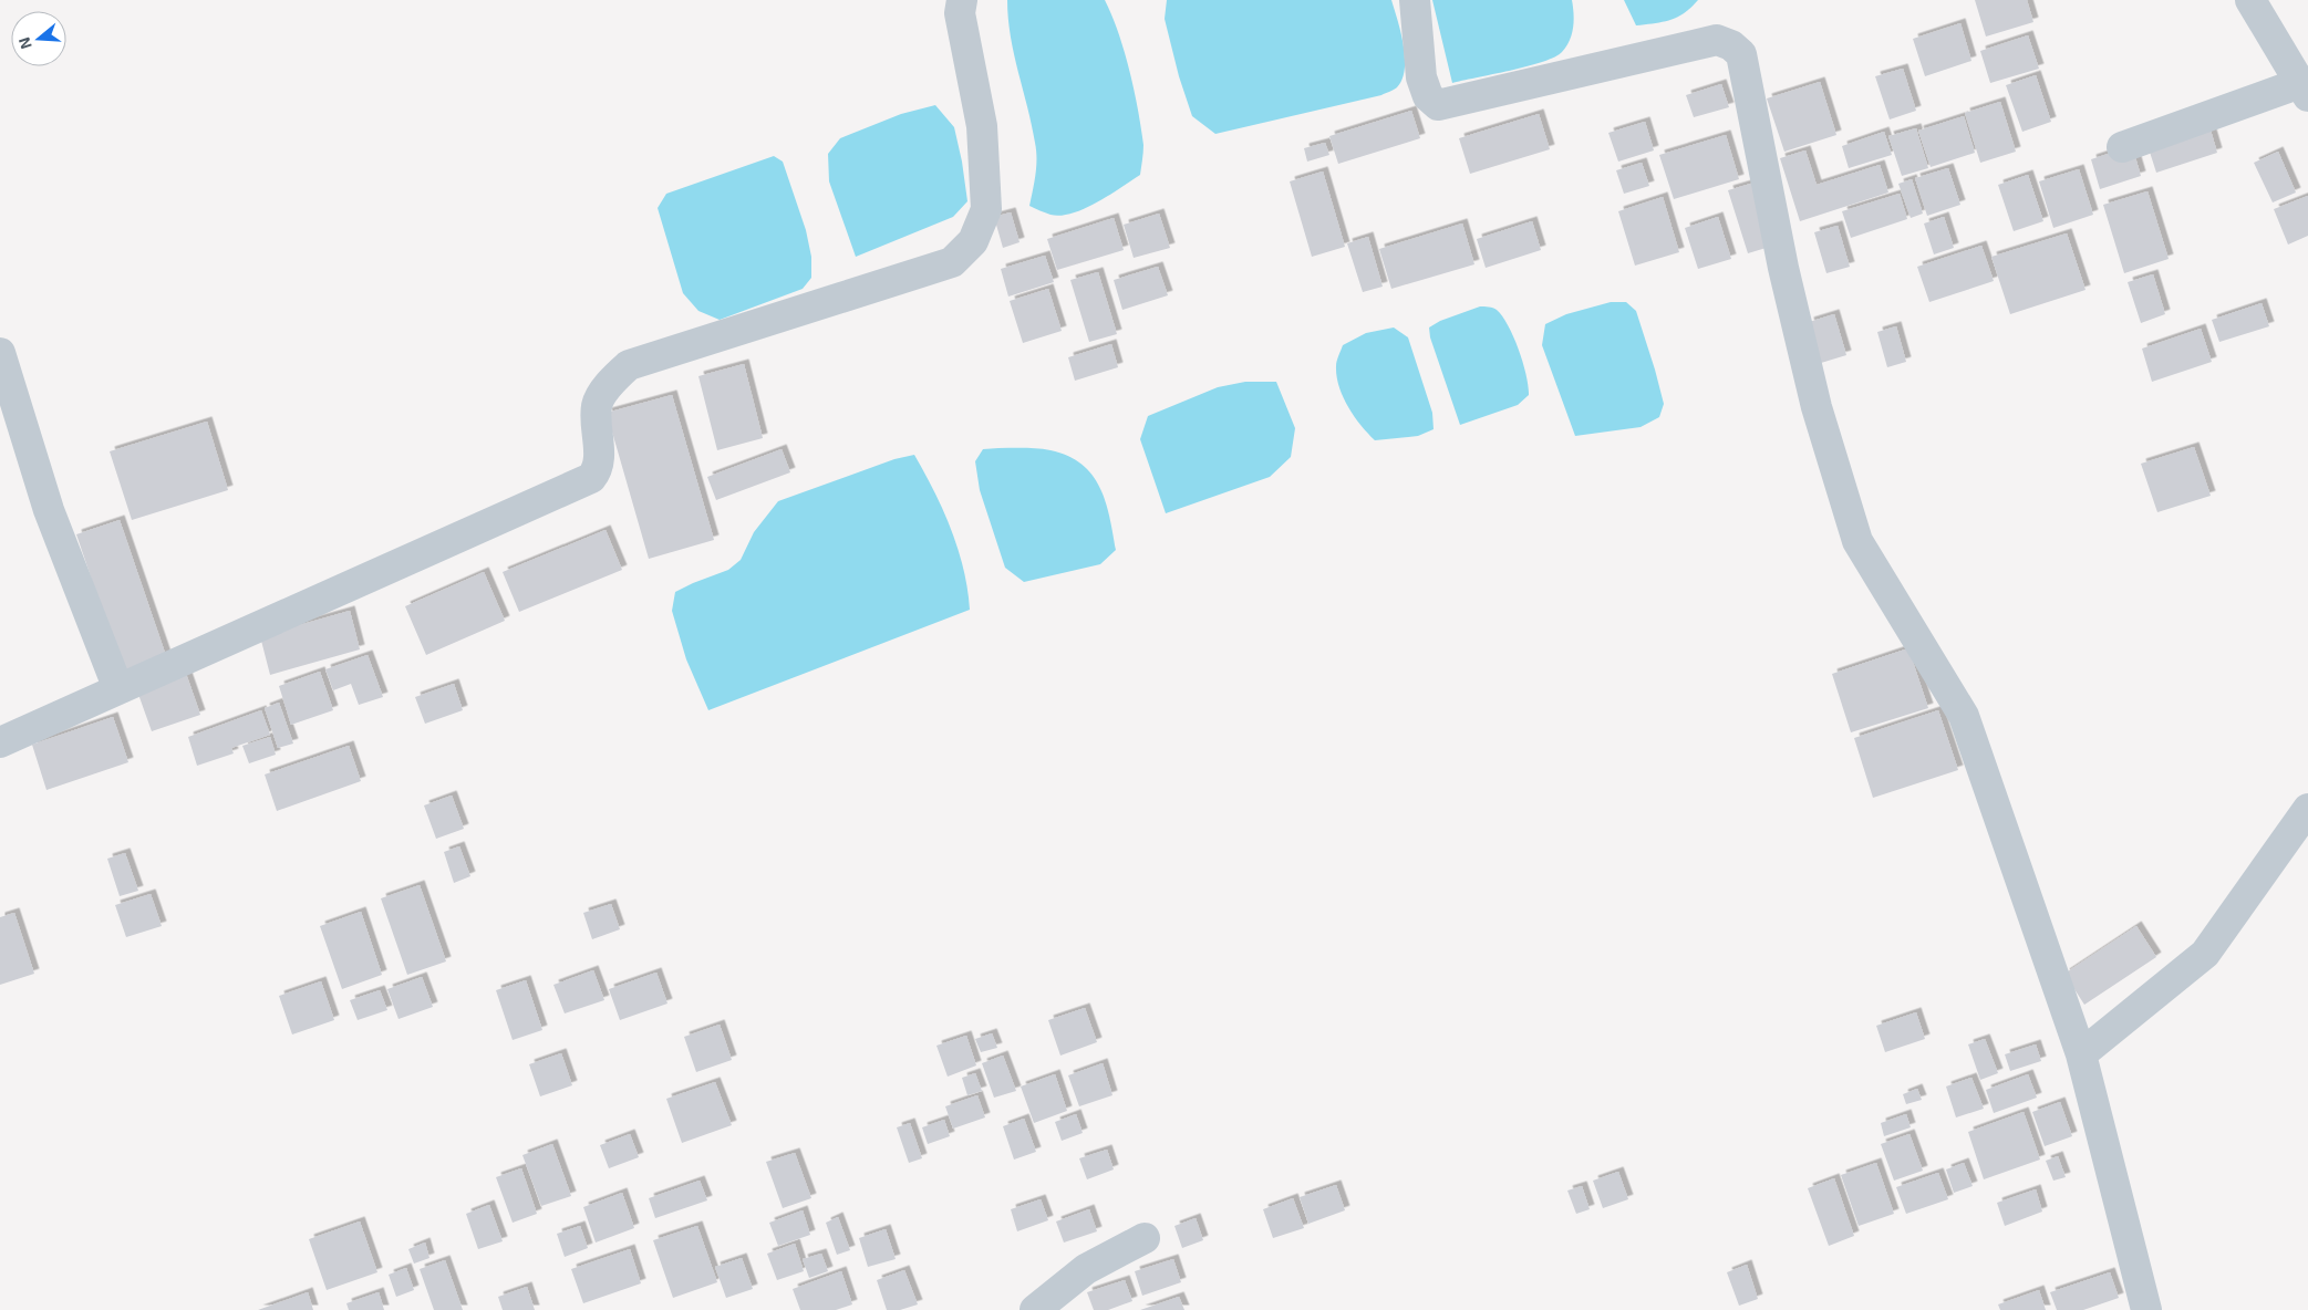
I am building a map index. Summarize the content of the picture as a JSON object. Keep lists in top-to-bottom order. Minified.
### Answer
{"north":"left"}
